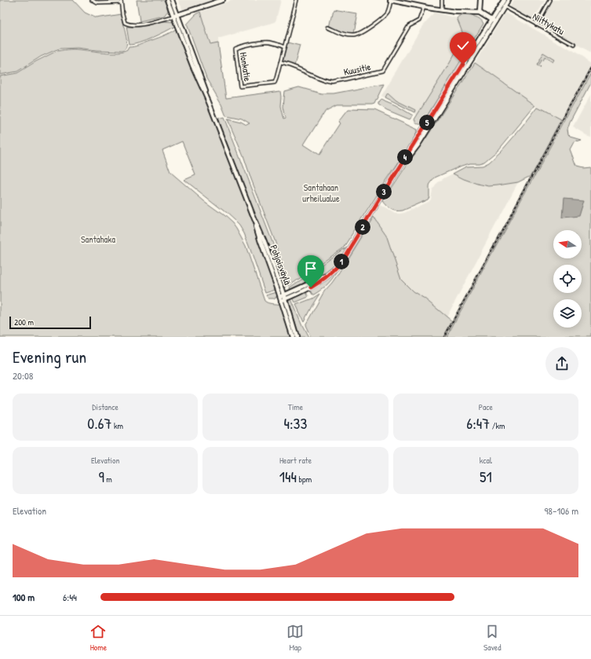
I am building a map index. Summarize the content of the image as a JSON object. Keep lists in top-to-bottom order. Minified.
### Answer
{"streets":{"main road":["Pohjoisväylä"],"street":["Niittykatu","Honkatie","Kuusitie"]},"crossings":[["Honkatie","Kuusitie"]],"parks":["Santahaan urheilualue","Santahaka"],"scale_bar":"200 m","north":"left","page":{"pins":["5","4","3","2","1"],"scale":"200 m","heading":["Evening run","20:08"],"stats":[["Distance","0.67 km"],["Time","4:33"],["Pace","6:47 /km"],["Elevation","9 m"],["Heart rate","144 bpm"],["kcal","51"]],"chart":["Elevation","98–106 m"],"list":[{"name":"100 m","note":"6:44"}],"tabs":["Home","Map","Saved"]}}
